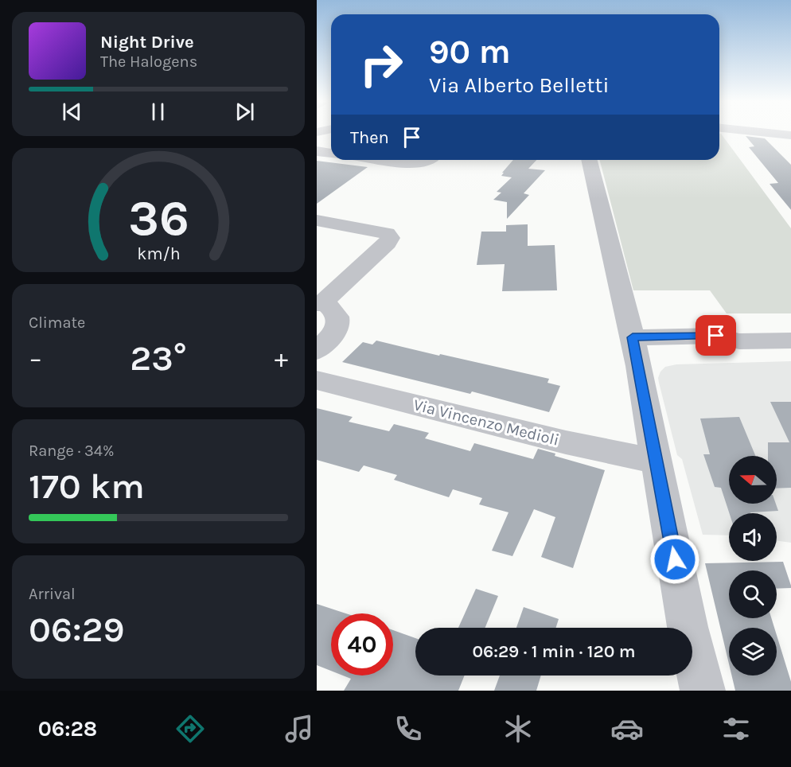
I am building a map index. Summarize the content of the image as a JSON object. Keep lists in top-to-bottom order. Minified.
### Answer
{"streets":{"street":["Via Vincenzo Medioli"]},"north":"left","page":{"turn":["90 m","Via Alberto Belletti"],"song":["Night Drive","The Halogens"],"then":"Then","tile":["Climate",["Range · 34%","170 km"],["Arrival","06:29"]],"heat":["−","23°","+"],"limit":"40","trip":"06:29 · 1 min · 120 m","tabs":"06:28","gauge":["36","km/h"]}}
